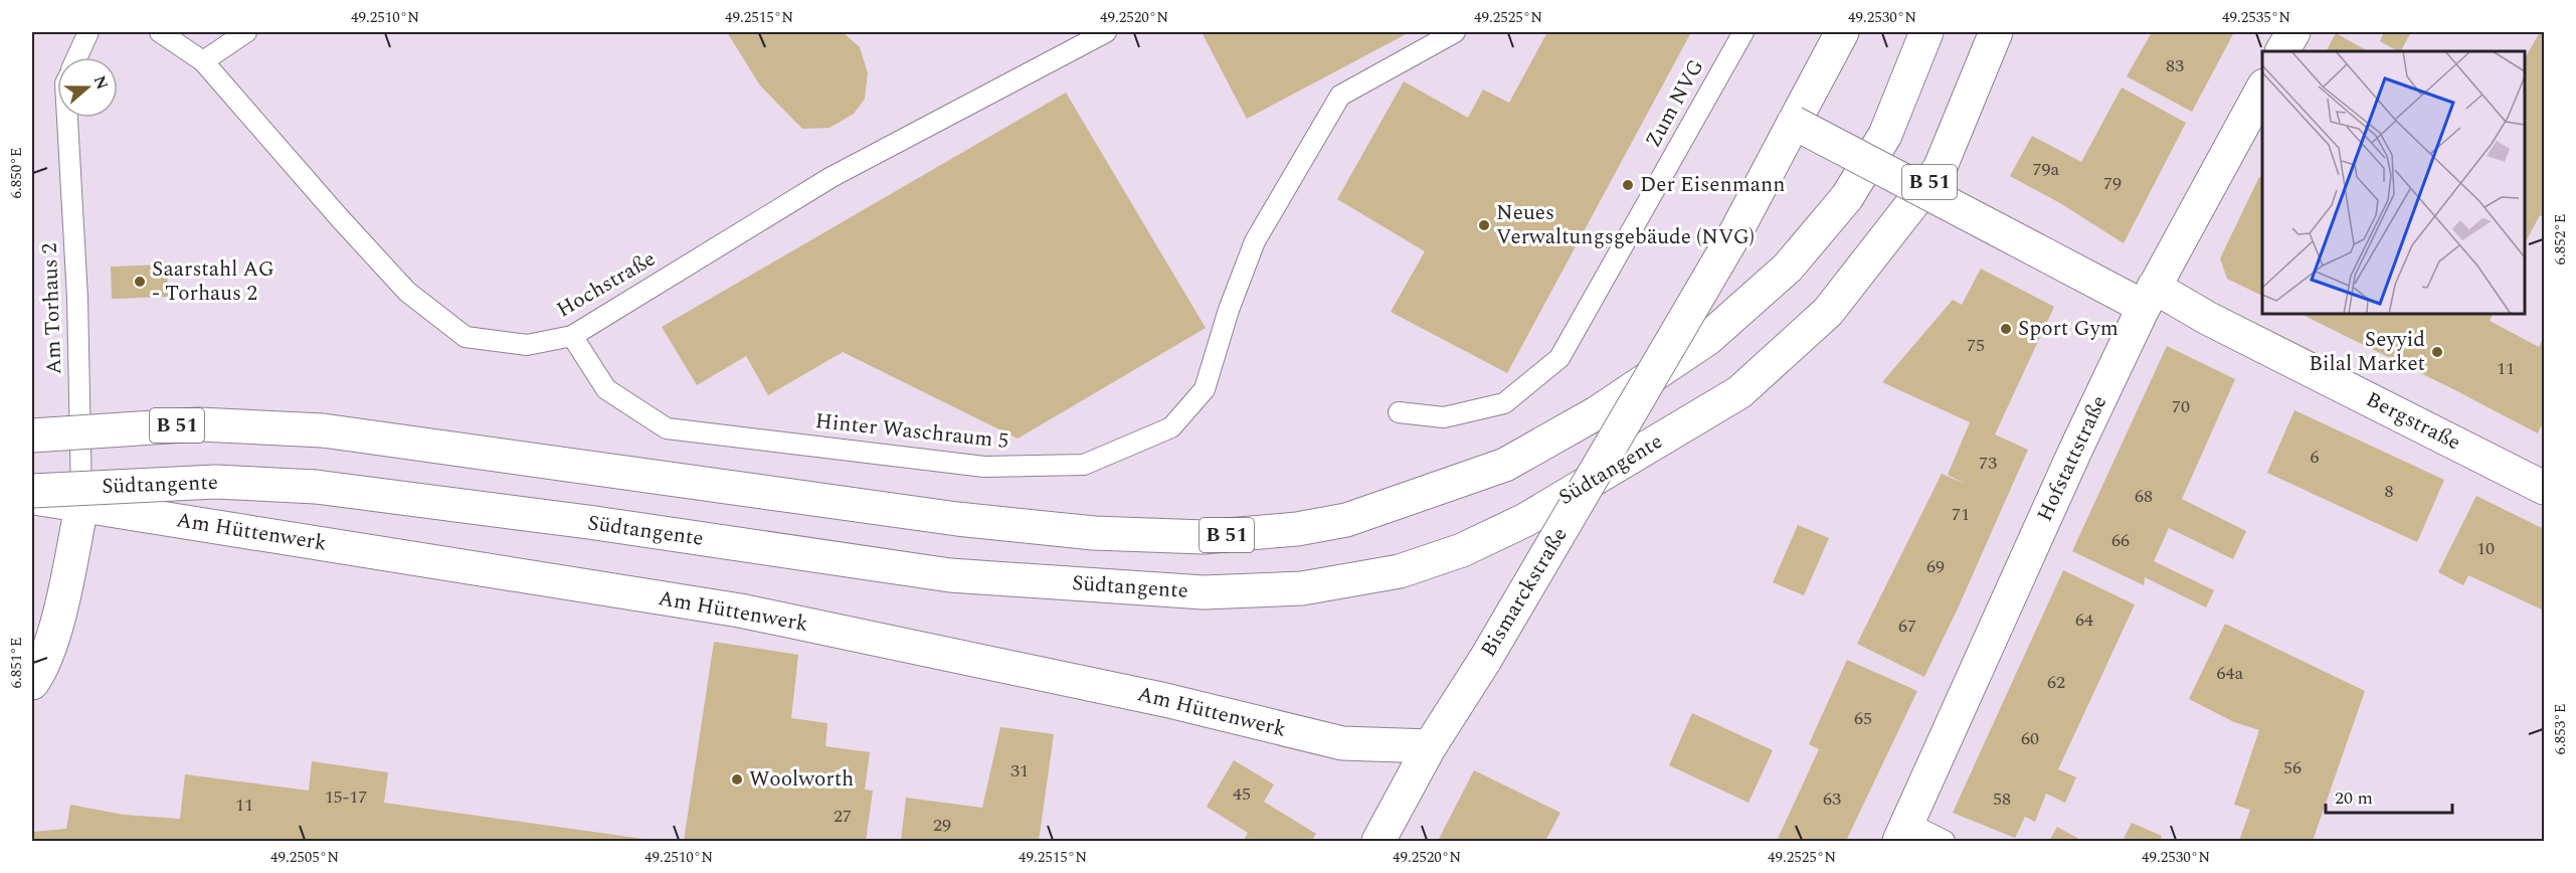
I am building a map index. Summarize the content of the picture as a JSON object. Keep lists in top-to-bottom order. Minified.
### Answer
{"streets":{"main road":["B 51","Bergstraße","Hofstattstraße","Südtangente","Am Hüttenwerk","Bismarckstraße"],"lane":["Zum NVG","Hochstraße","Am Torhaus 2","Hinter Waschraum 5"]},"crossings":[["Hochstraße","Hinter Waschraum 5"],["Am Torhaus 2","Am Hüttenwerk"],["Bergstraße","Hofstattstraße"],["Bergstraße","Bismarckstraße"],["Am Hüttenwerk","Bismarckstraße"]],"places":["Der Eisenmann","Neues Verwaltungsgebäude (NVG)","Saarstahl AG - Torhaus 2","Sport Gym","Seyyid Bilal Market","Woolworth"],"house_numbers":["83","79a","79","75","11","70","6","73","8","68","71","66","10","69","64","67","64a","62","65","60","56","31","45","15-17","63","58","11","27","29"],"scale_bar":"20 m","north":"right","coordinates":["49.2510°N","49.2515°N","49.2520°N","49.2525°N","49.2530°N","49.2535°N","6.850°E","6.852°E","6.851°E","6.853°E","49.2505°N"]}
